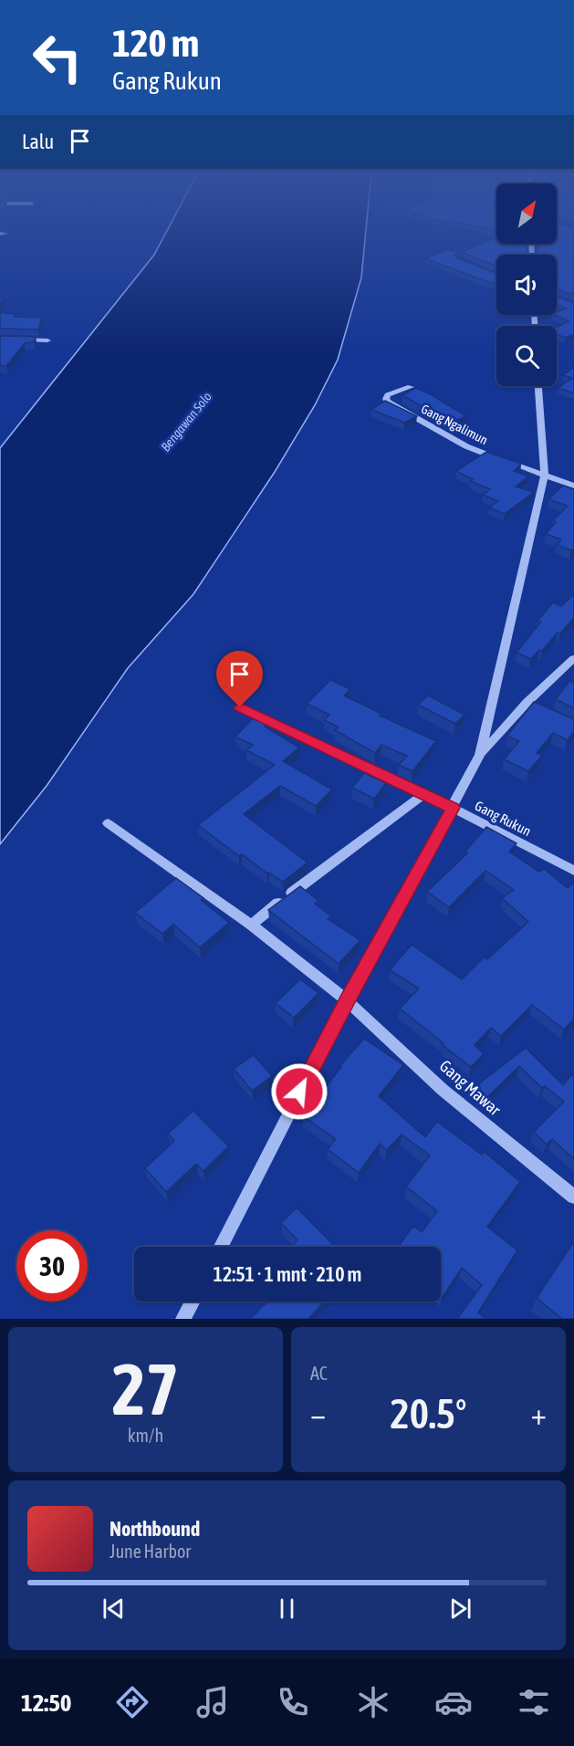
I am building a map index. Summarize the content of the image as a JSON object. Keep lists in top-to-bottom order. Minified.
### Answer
{"streets":{"street":["Gang Ngalimun","Gang Rukun","Gang Mawar"]},"water":["Bengawan Solo"],"north":"top right","page":{"turn":["120 m","Gang Rukun"],"then":"Lalu","limit":"30","trip":"12:51 · 1 mnt · 210 m","tile":[["27","km/h"],"AC"],"heat":["−","20.5°","+"],"song":["Northbound","June Harbor"],"tabs":"12:50"}}
